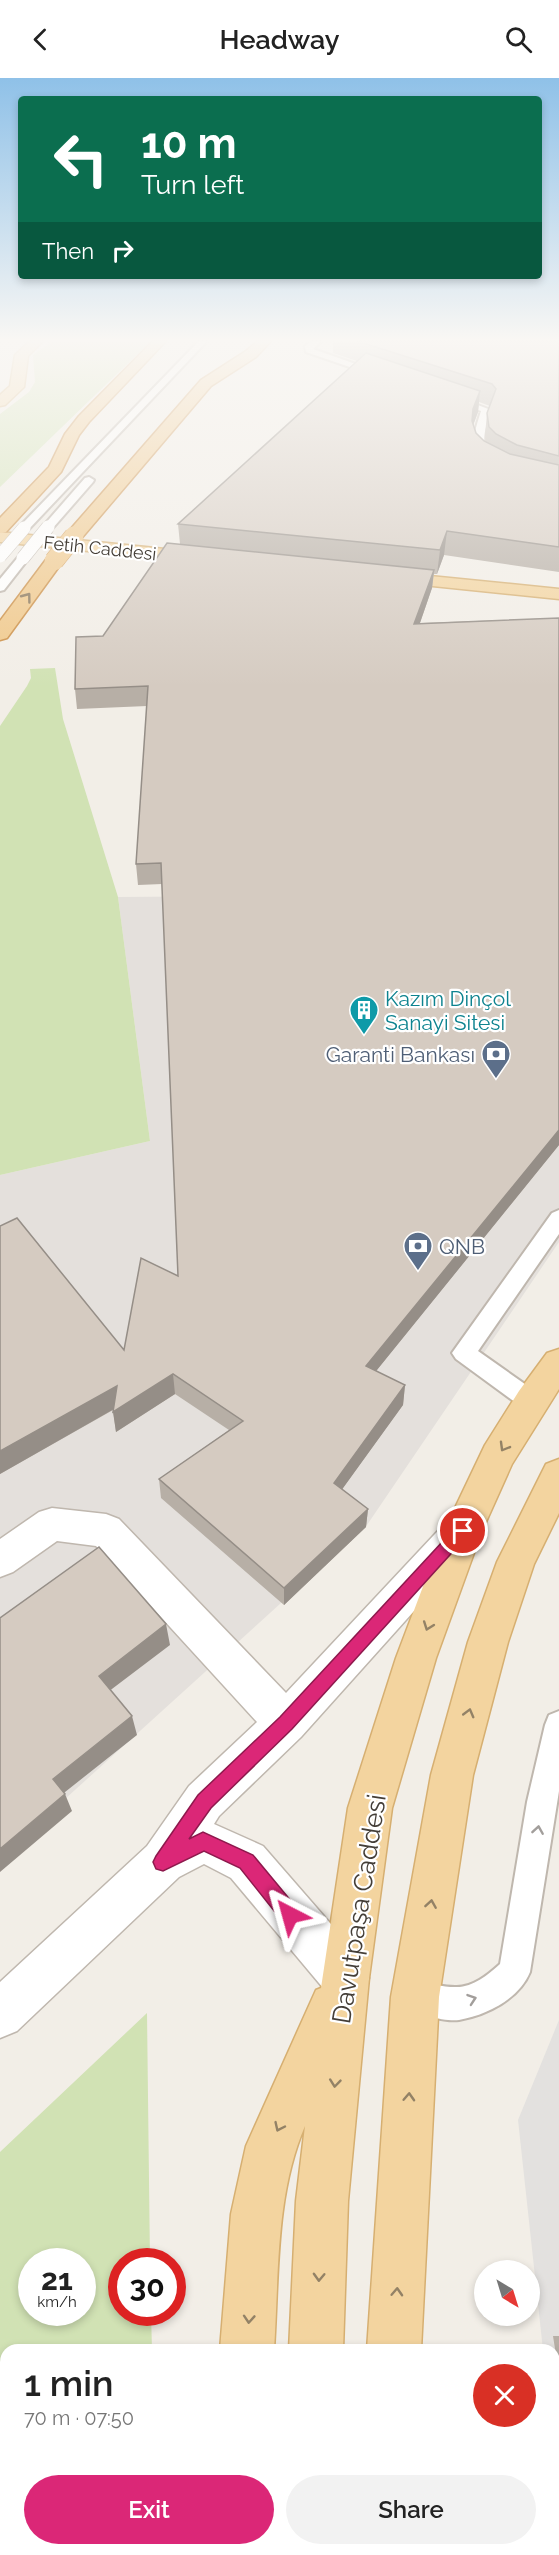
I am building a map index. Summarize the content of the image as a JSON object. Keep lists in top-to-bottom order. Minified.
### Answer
{"streets":{"main road":["Fetih Caddesi","Davutpaşa Caddesi"]},"places":{"building":["Kazım Dinçol Sanayi Sitesi"],"bank":["Garanti Bankası","QNB"]},"north":"bottom right","page":{"header":"Headway","turn":["10 m","Turn left"],"then":"Then","speed":"21 km/h","limit":"30","heading":["1 min","70 m · 07:50"],"buttons":["Exit","Share"]}}
